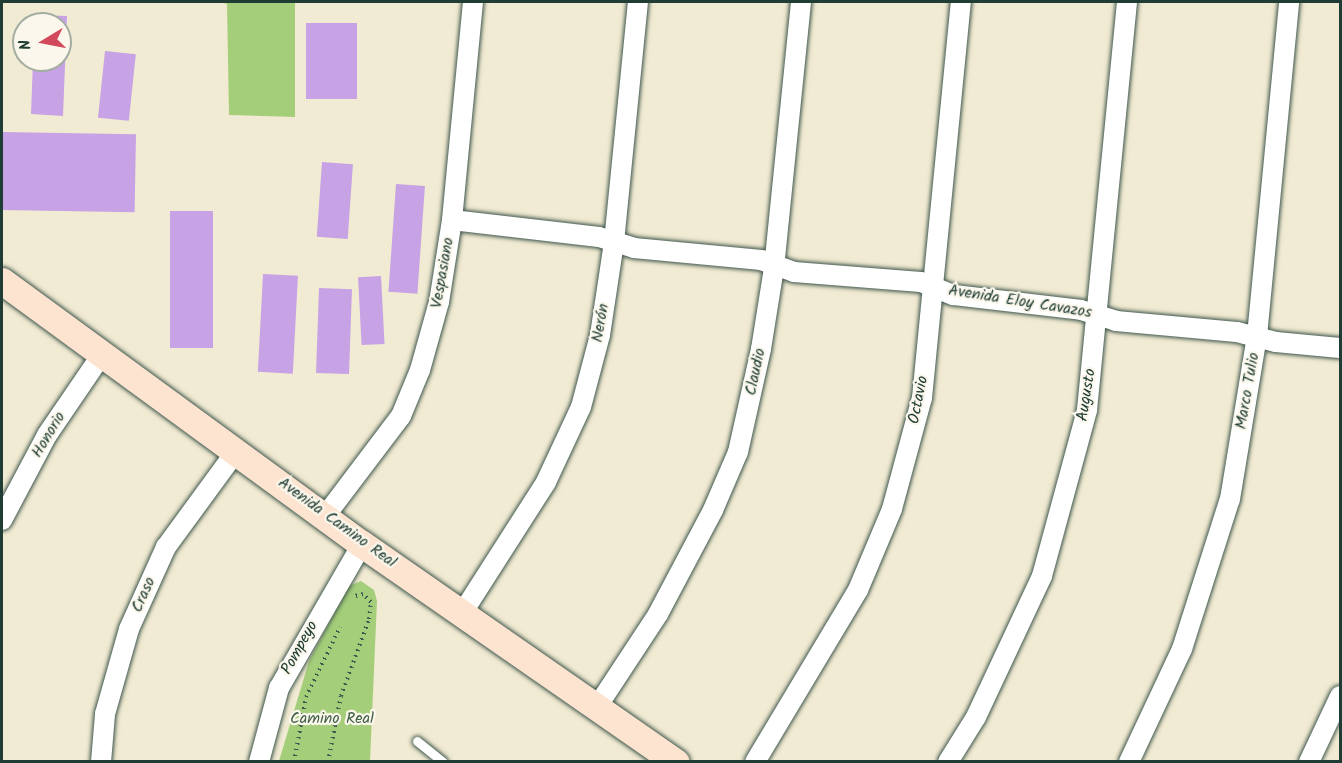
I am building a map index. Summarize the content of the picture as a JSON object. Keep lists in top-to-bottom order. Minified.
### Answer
{"streets":{"street":["Vespasiano","Avenida Eloy Cavazos","Nerón","Claudio","Marco Tulio","Augusto","Octavio","Honorio","Avenida Camino Real","Craso","Pompeyo"]},"crossings":[["Vespasiano","Avenida Eloy Cavazos"],["Vespasiano","Avenida Camino Real"],["Avenida Eloy Cavazos","Nerón"],["Avenida Eloy Cavazos","Claudio"],["Avenida Eloy Cavazos","Marco Tulio"],["Avenida Eloy Cavazos","Augusto"],["Avenida Eloy Cavazos","Octavio"],["Nerón","Avenida Camino Real"],["Claudio","Avenida Camino Real"],["Honorio","Avenida Camino Real"],["Avenida Camino Real","Craso"],["Avenida Camino Real","Pompeyo"]],"parks":["Camino Real"],"north":"left"}
